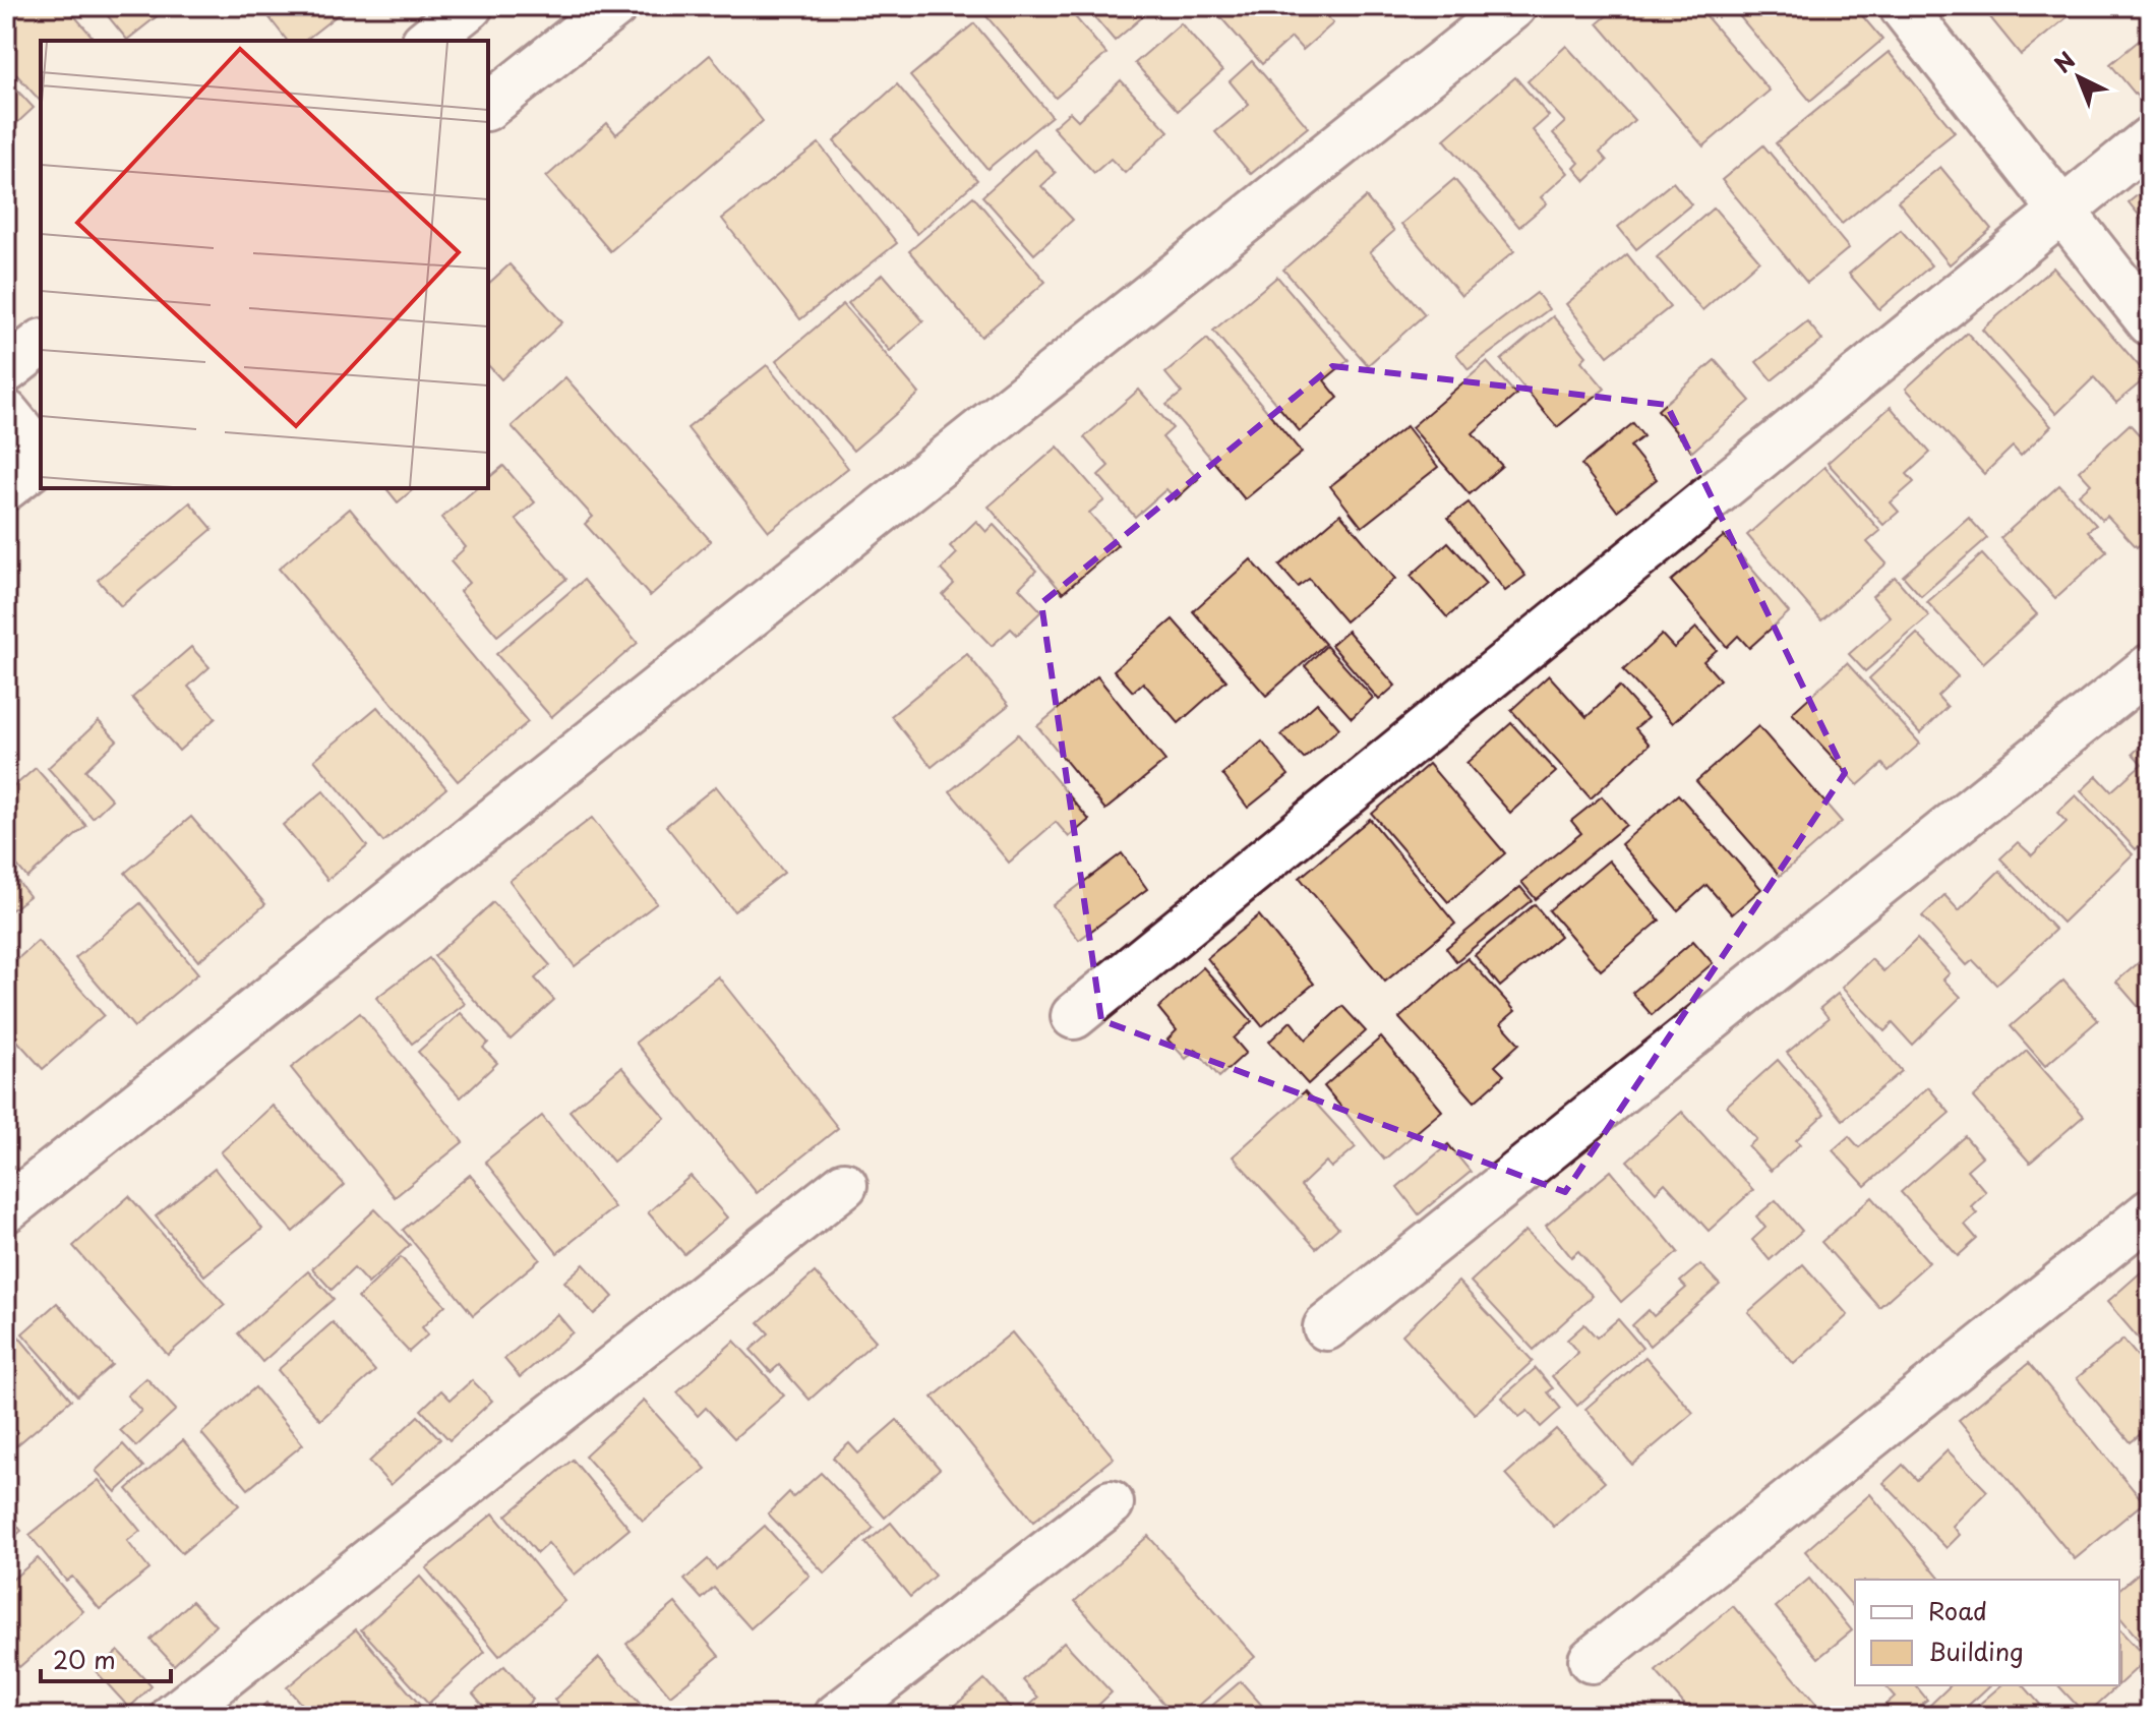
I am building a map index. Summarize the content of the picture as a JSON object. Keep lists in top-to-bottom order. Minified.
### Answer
{"legend":["Road","Building"],"scale_bar":"20 m","north":"top left"}
